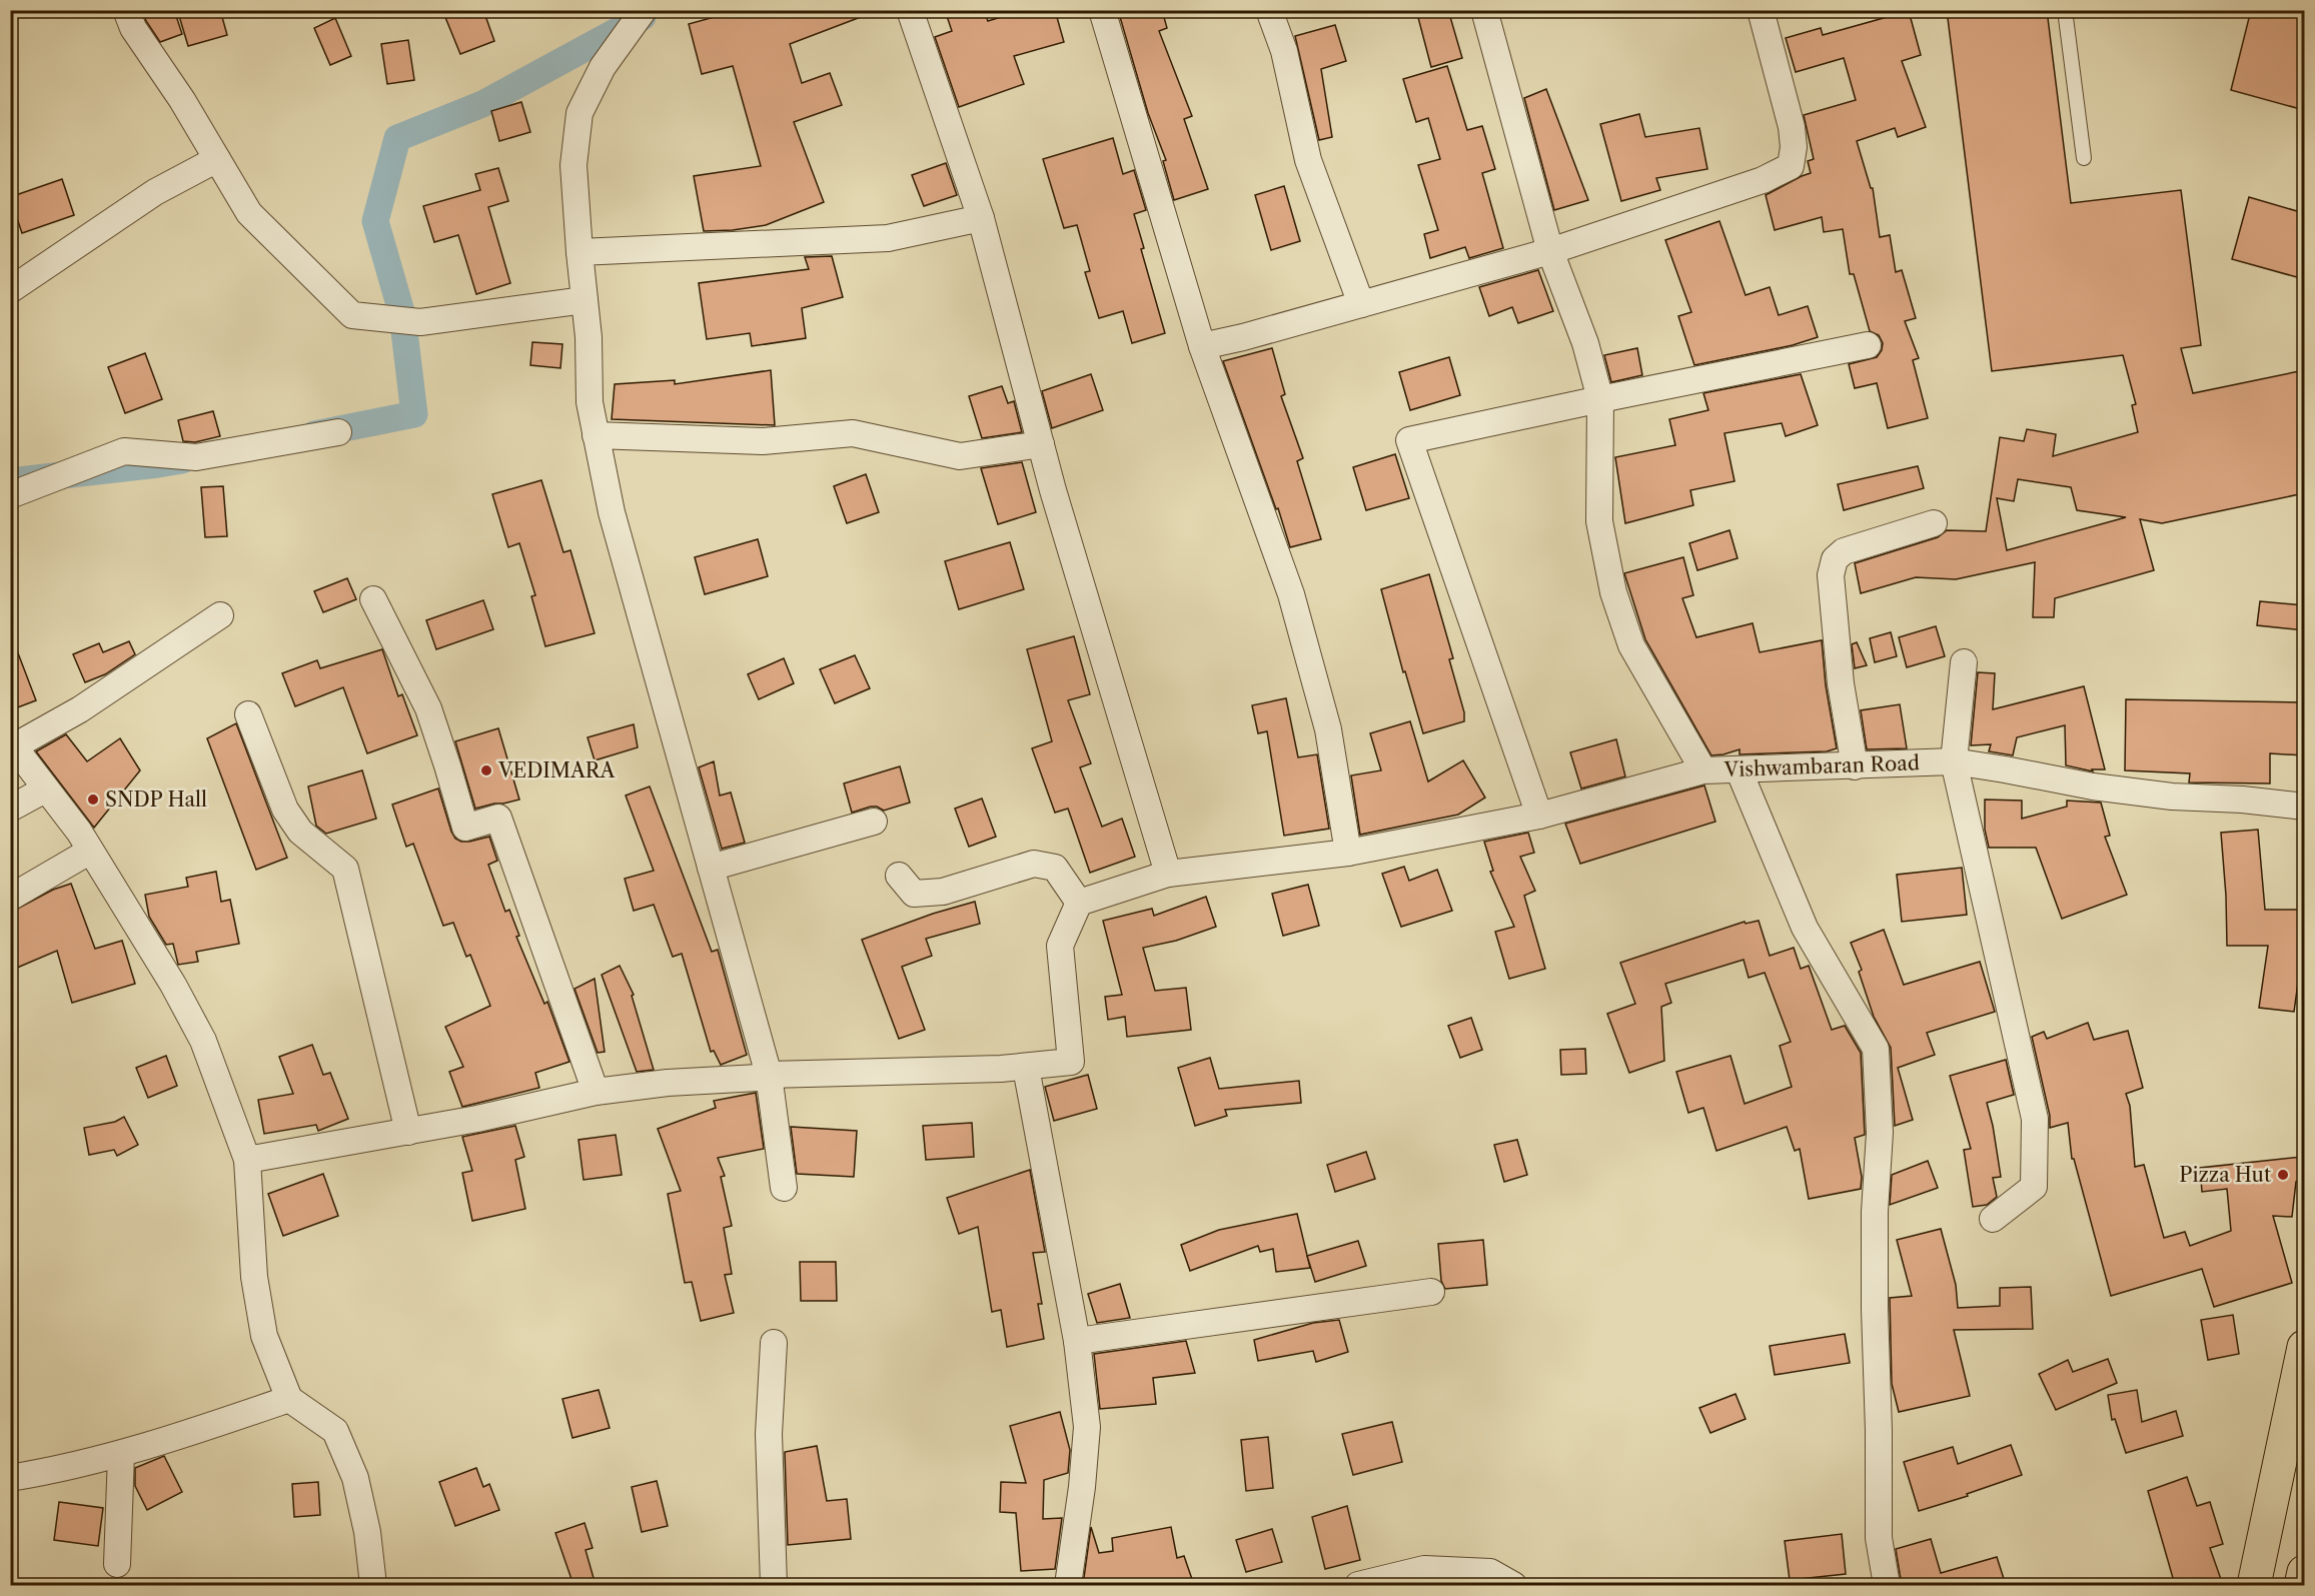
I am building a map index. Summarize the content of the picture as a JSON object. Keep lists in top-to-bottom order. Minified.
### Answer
{"streets":{"street":["Vishwambaran Road"]},"places":["VEDIMARA","SNDP Hall","Pizza Hut"]}
